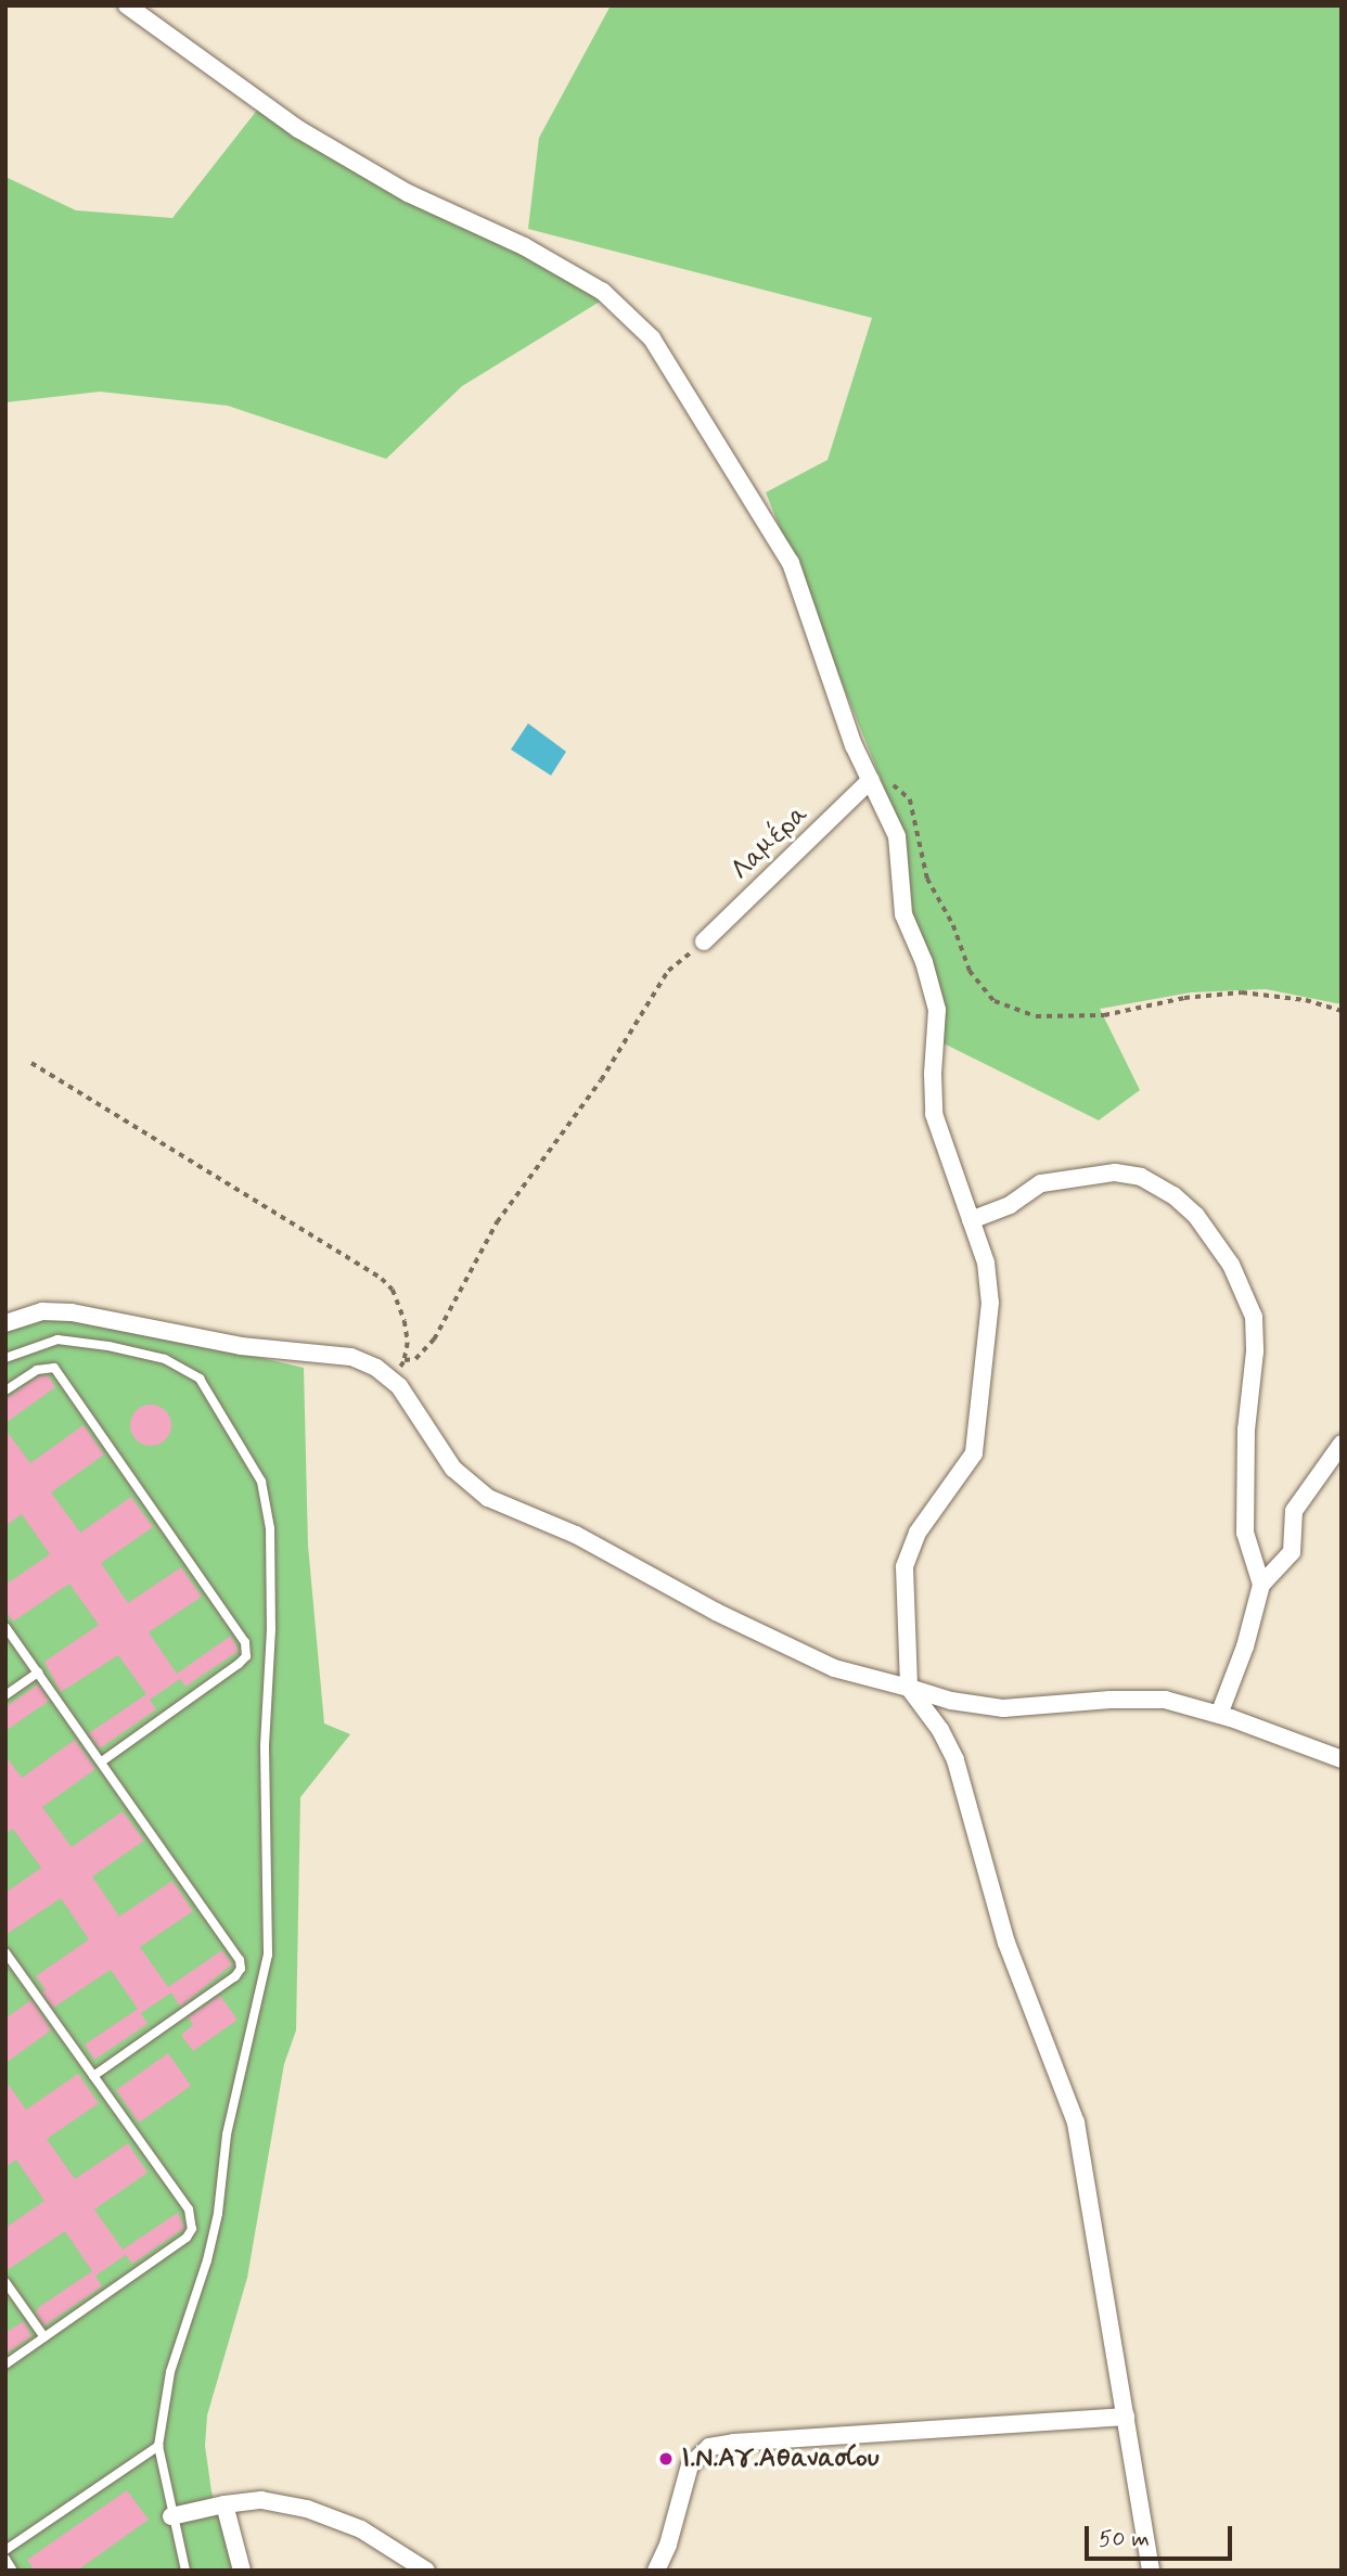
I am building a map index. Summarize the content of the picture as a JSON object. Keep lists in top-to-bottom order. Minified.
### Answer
{"streets":{"street":["Λαμέρα"]},"places":["Ι.Ν.Αγ.Αθανασίου"],"scale_bar":"50 m"}
